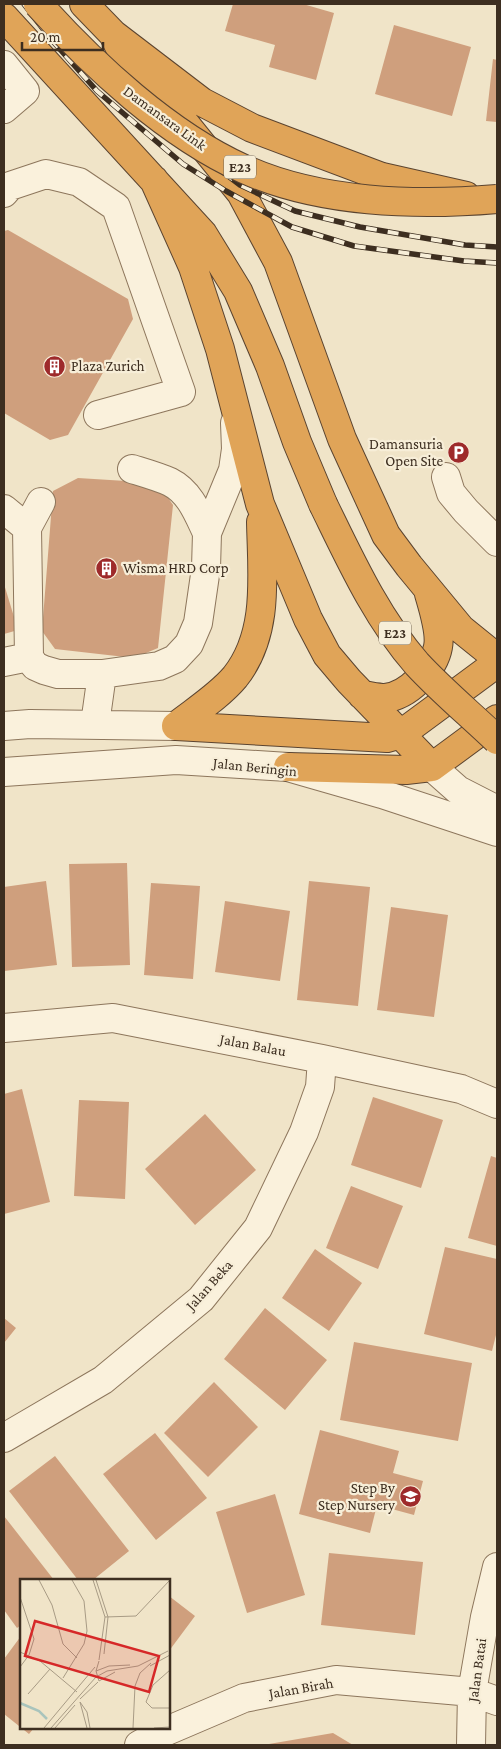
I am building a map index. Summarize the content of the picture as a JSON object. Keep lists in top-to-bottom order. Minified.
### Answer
{"streets":{"highway":["Damansara Link","E23"],"street":["Jalan Beringin","Jalan Balau","Jalan Beka","Jalan Batai","Jalan Birah"]},"crossings":[["Jalan Balau","Jalan Beka"],["Jalan Batai","Jalan Birah"]],"places":{"building":["Plaza Zurich","Wisma HRD Corp"],"parking":["Damansuria Open Site"],"school or university":["Step By Step Nursery"]},"scale_bar":"20 m"}
